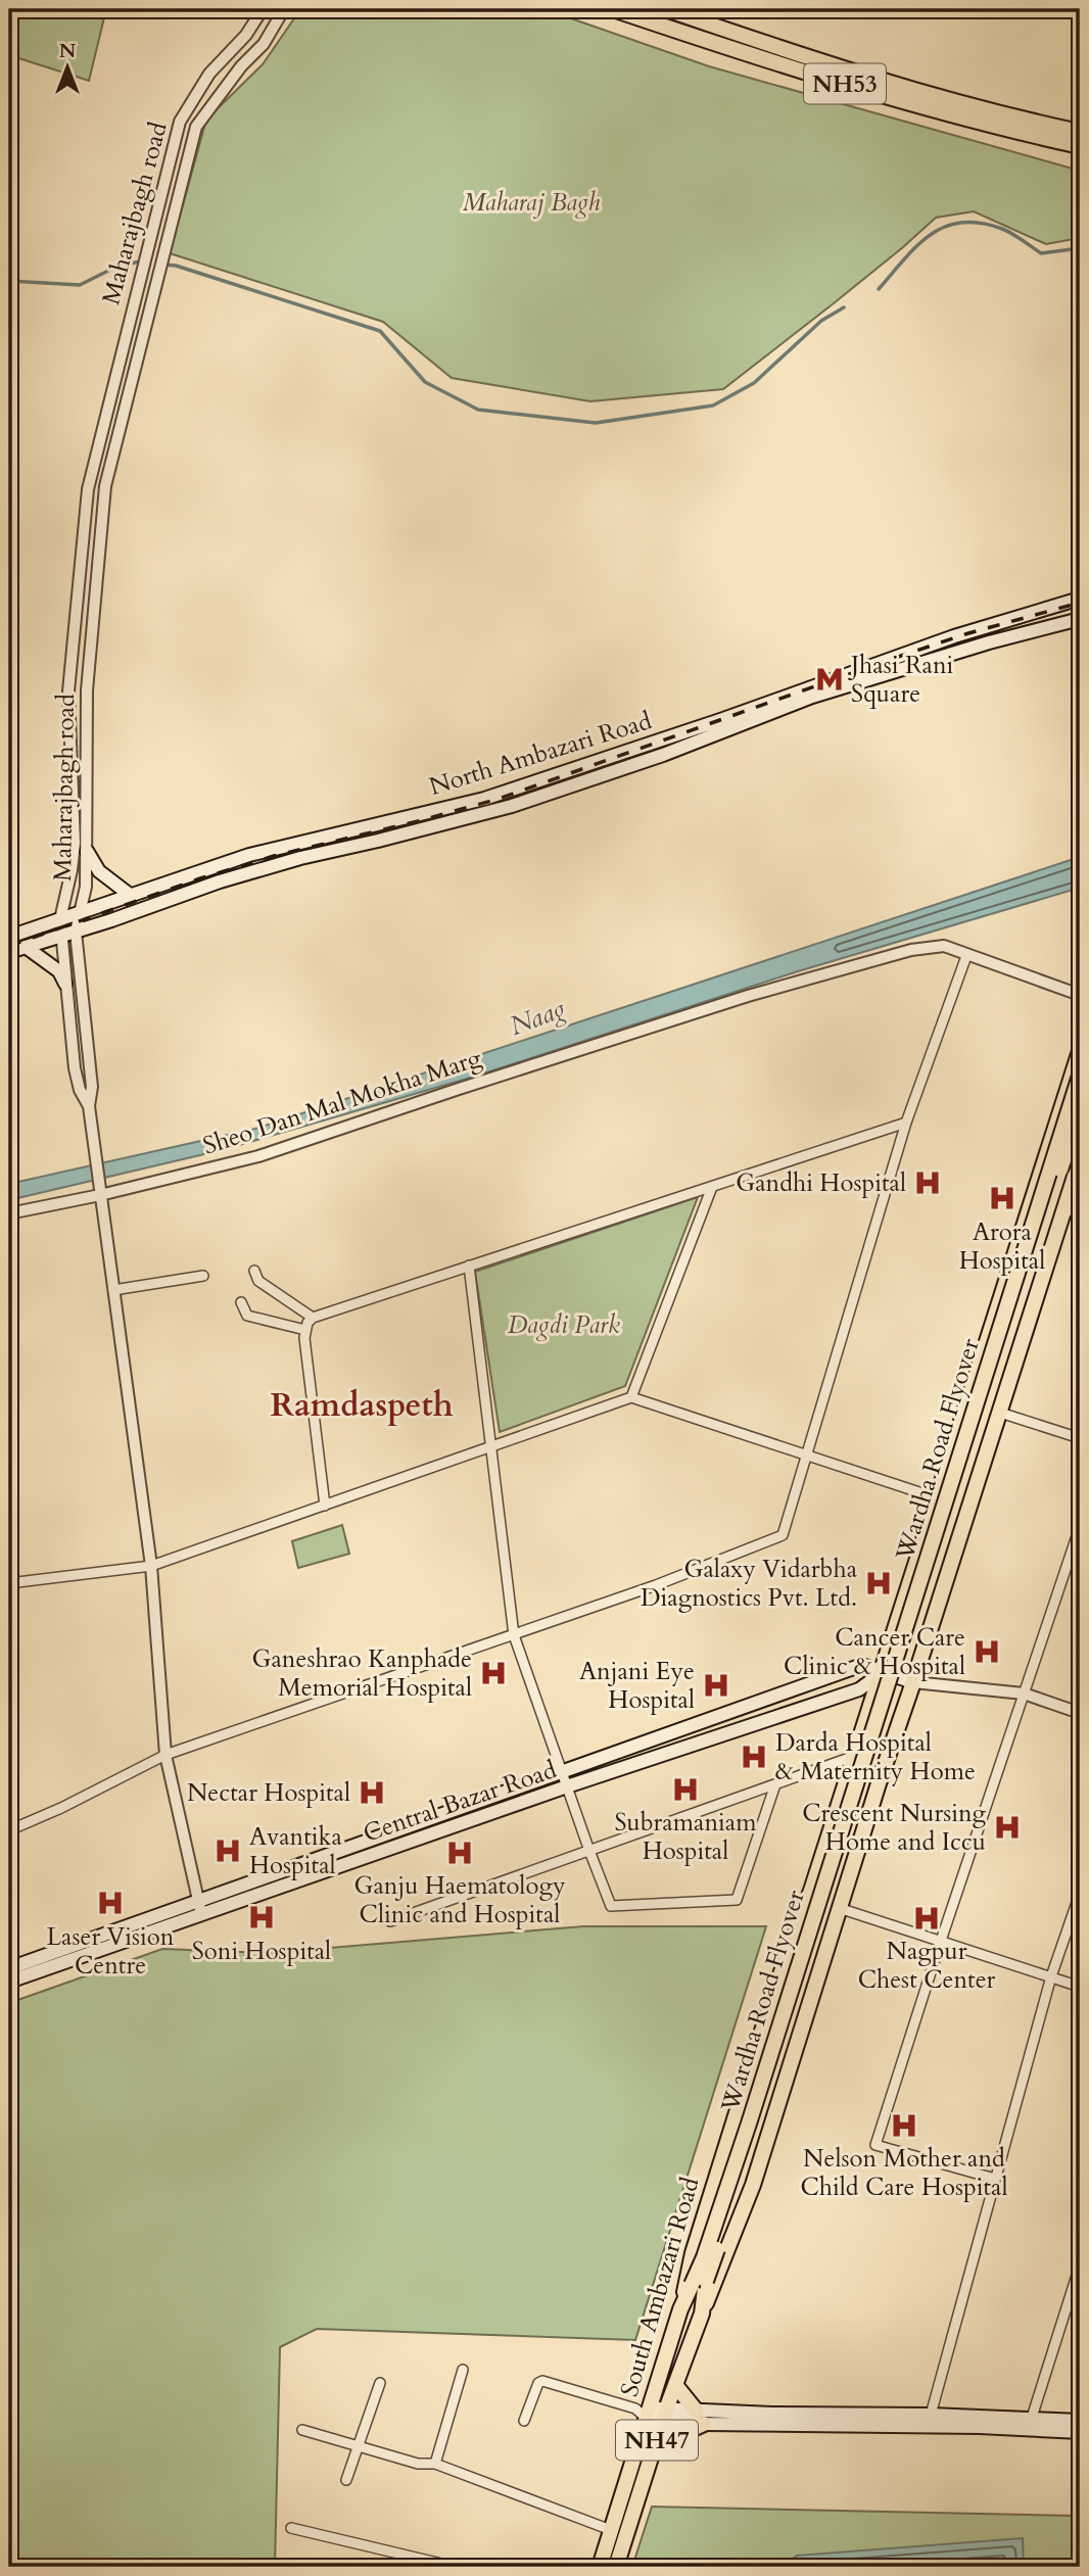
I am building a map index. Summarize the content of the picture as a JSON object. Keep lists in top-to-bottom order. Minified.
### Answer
{"streets":{"main road":["NH53","North Ambazari Road","Wardha Road Flyover","Central Bazar Road","South Ambazari Road","NH47"],"street":["Maharajbagh road","Sheo Dan Mal Mokha Marg"]},"crossings":[["Maharajbagh road","North Ambazari Road"],["Wardha Road Flyover","NH47"],["Central Bazar Road","South Ambazari Road"],["South Ambazari Road","NH47"]],"districts":["Ramdaspeth"],"water":["Naag"],"parks":["Maharaj Bagh","Dagdi Park"],"places":{"metro station":["Jhasi Rani Square"],"hospital":["Gandhi Hospital","Arora Hospital","Galaxy Vidarbha Diagnostics Pvt. Ltd.","Cancer Care Clinic & Hospital","Ganeshrao Kanphade Memorial Hospital","Anjani Eye Hospital","Darda Hospital & Maternity Home","Subramaniam Hospital","Nectar Hospital","Crescent Nursing Home and Iccu","Avantika Hospital","Ganju Haematology Clinic and Hospital","Laser Vision Centre","Soni Hospital","Nagpur Chest Center","Nelson Mother and Child Care Hospital"]},"north":"top"}
